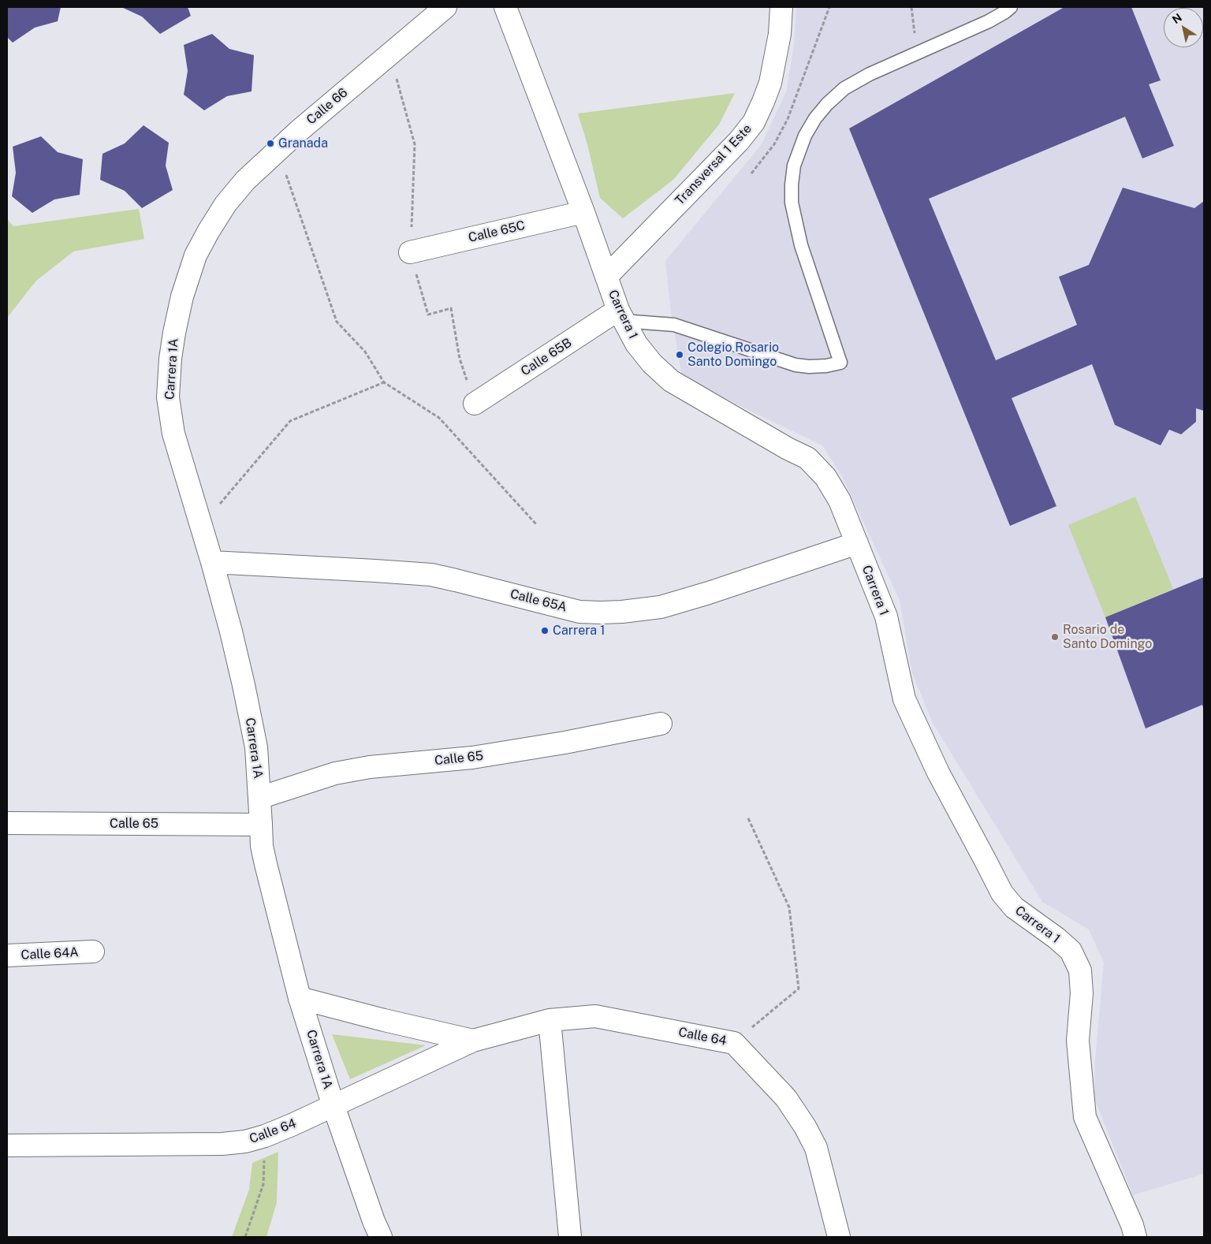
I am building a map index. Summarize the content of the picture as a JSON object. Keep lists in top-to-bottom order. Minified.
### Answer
{"streets":{"street":["Calle 66","Transversal 1 Este","Calle 65C","Carrera 1","Calle 65B","Carrera 1A","Calle 65A","Calle 65","Calle 64A","Calle 64"]},"crossings":[["Calle 66","Carrera 1A"],["Transversal 1 Este","Carrera 1"],["Calle 65C","Carrera 1"],["Carrera 1","Calle 65B"],["Carrera 1","Calle 65A"],["Carrera 1A","Calle 65A"],["Carrera 1A","Calle 65"],["Carrera 1A","Calle 64"]],"places":["Granada","Colegio Rosario Santo Domingo","Carrera 1","Rosario de Santo Domingo"],"north":"top left"}
